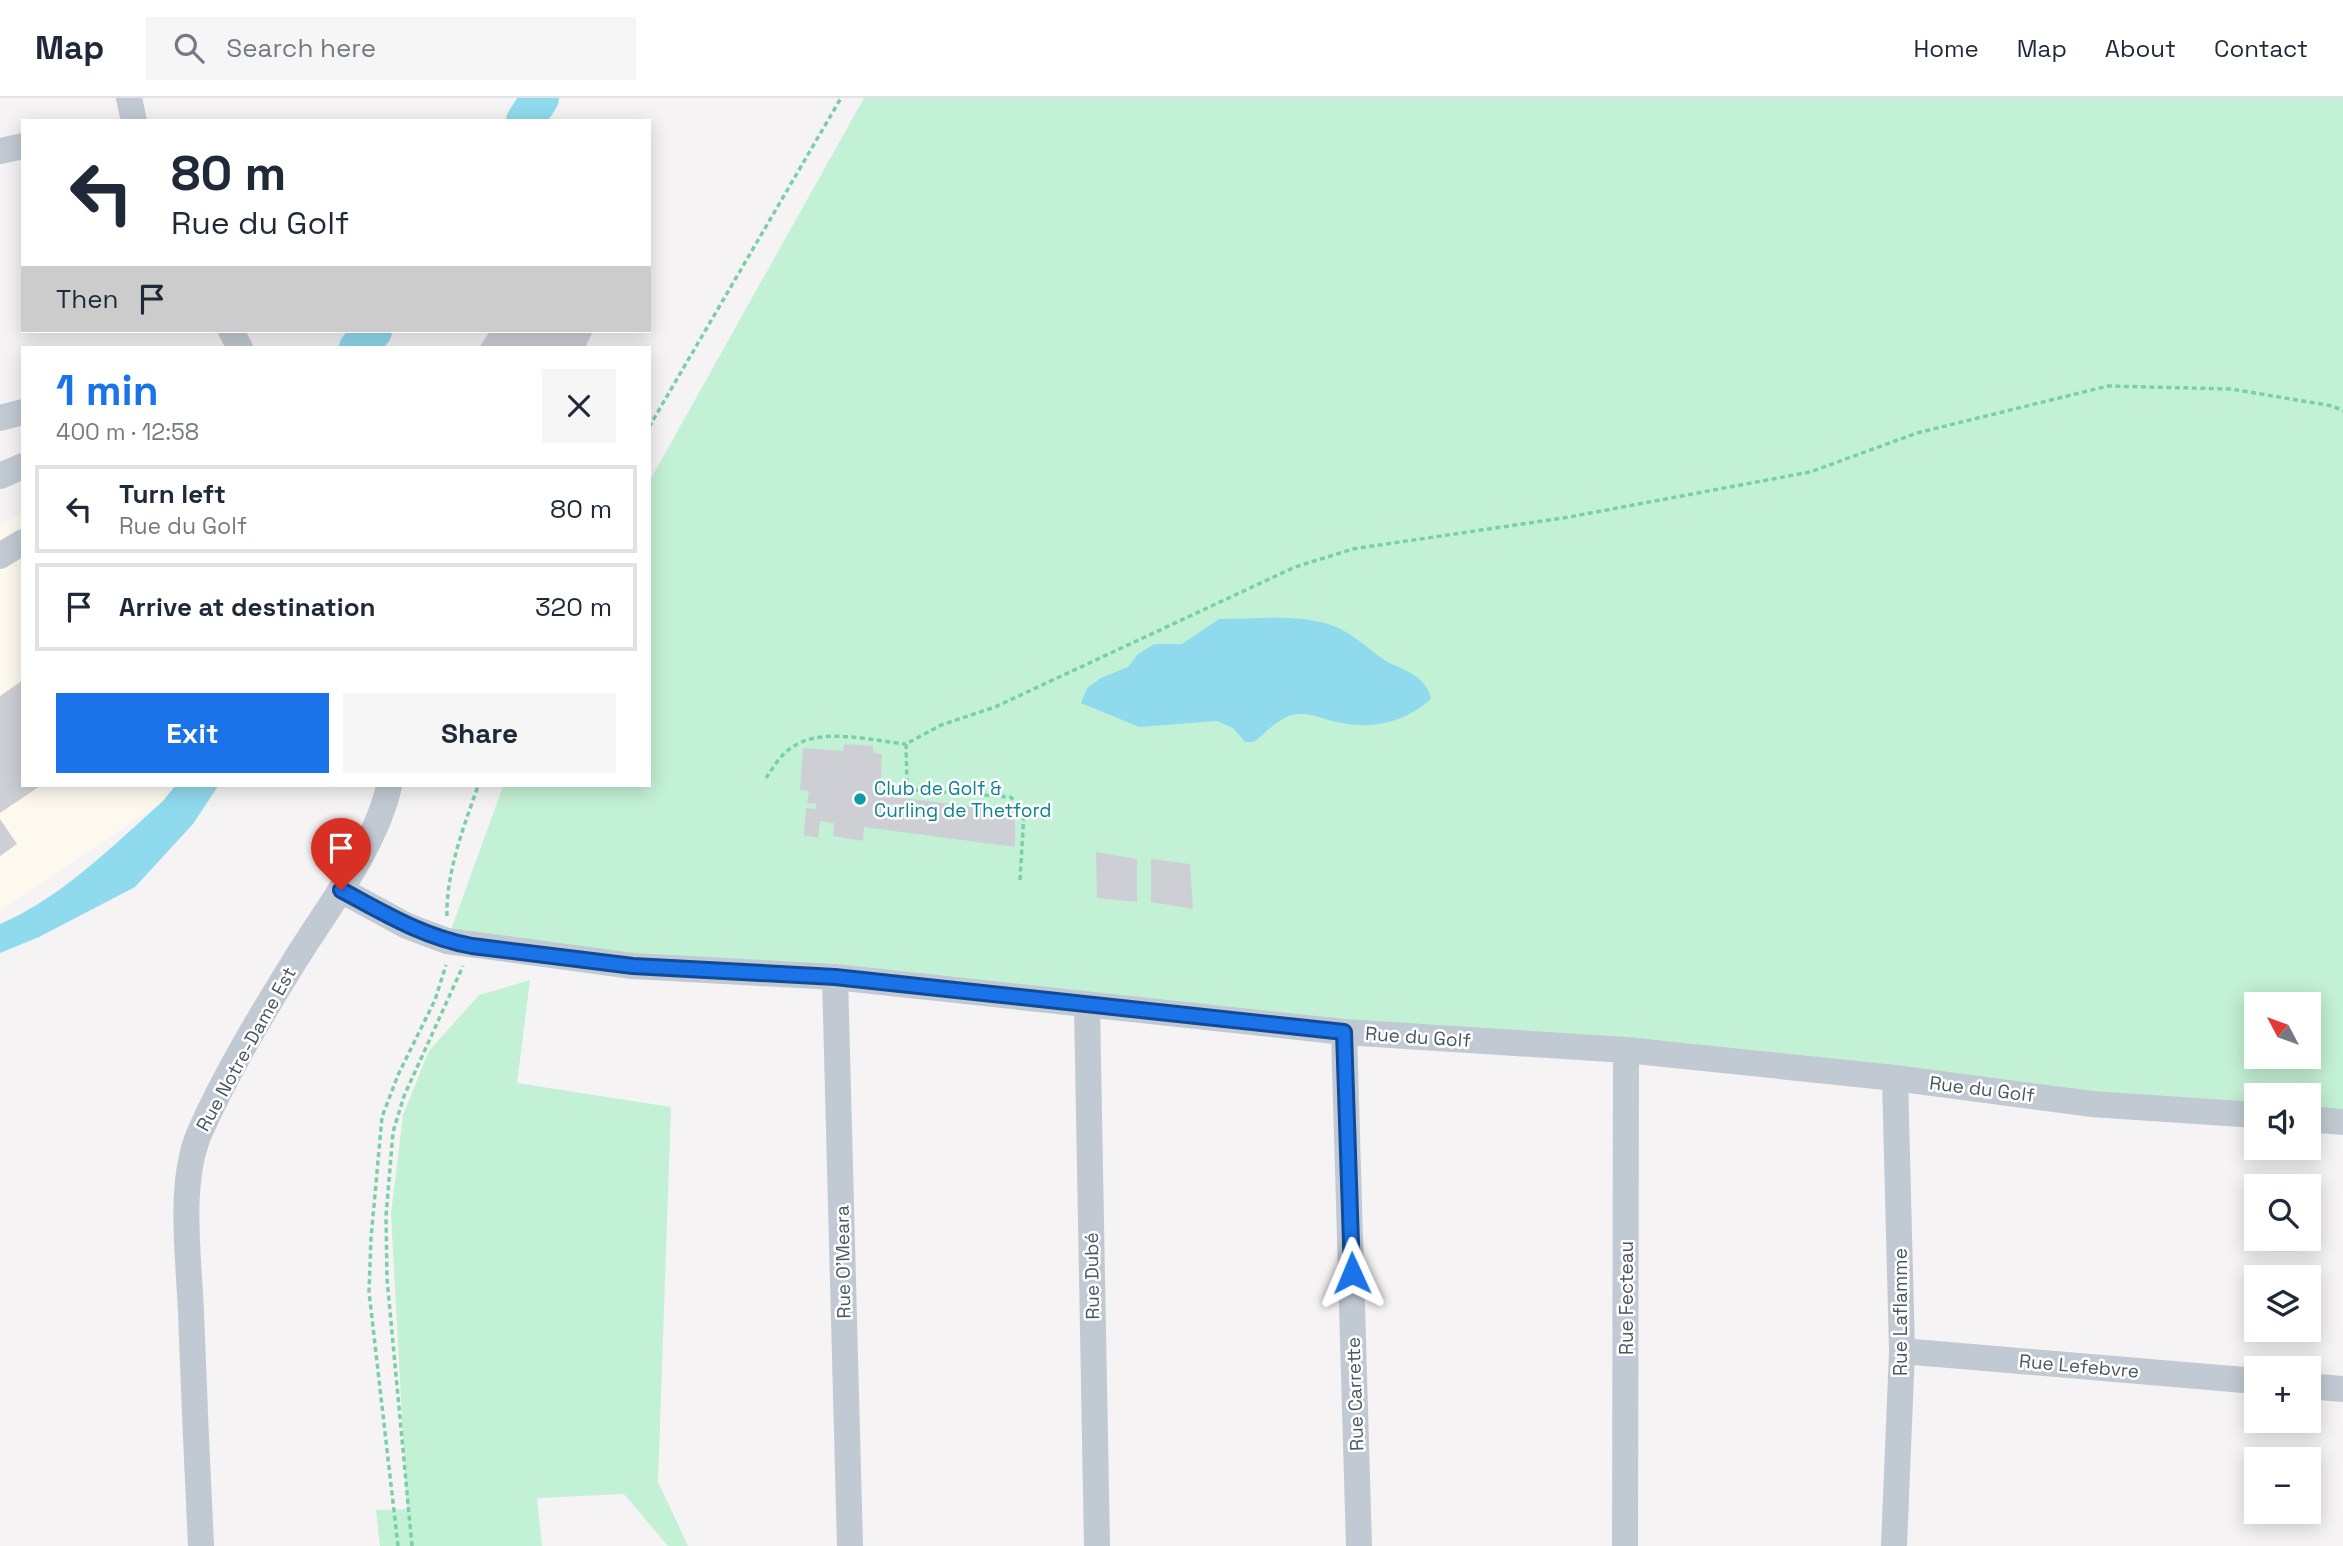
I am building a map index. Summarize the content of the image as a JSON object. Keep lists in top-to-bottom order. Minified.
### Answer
{"streets":{"street":["Rue du Golf","Rue Notre-Dame Est","Rue O'Meara","Rue Dubé","Rue Fecteau","Rue Laflamme","Rue Lefebvre","Rue Carrette"]},"crossings":[["Rue du Golf","Rue Notre-Dame Est"],["Rue du Golf","Rue O'Meara"],["Rue du Golf","Rue Dubé"],["Rue du Golf","Rue Fecteau"],["Rue du Golf","Rue Laflamme"],["Rue du Golf","Rue Carrette"],["Rue Laflamme","Rue Lefebvre"]],"places":["Club de Golf & Curling de Thetford"],"north":"top left","page":{"header":"Map","search":"Search here","nav":["Home","Map","About","Contact"],"turn":["80 m","Rue du Golf"],"then":"Then","heading":["1 min","400 m · 12:58"],"list":[{"name":"Turn left","note":"Rue du Golf","value":"80 m"},{"name":"Arrive at destination","value":"320 m"}],"buttons":["Exit","Share"],"map_buttons":["+","−"]}}
